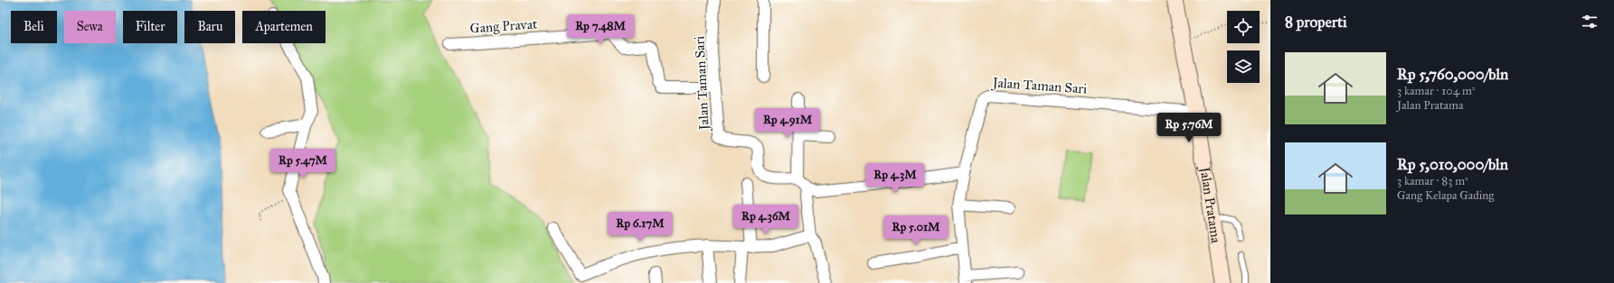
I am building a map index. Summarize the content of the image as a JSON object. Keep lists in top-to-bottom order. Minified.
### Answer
{"streets":{"street":["Gang Pravat","Jalan Taman Sari","Jalan Pratama"]},"crossings":[["Gang Pravat","Jalan Taman Sari"],["Jalan Taman Sari","Jalan Pratama"]],"page":{"heading":"8 properti","chip":["Beli","Sewa","Filter","Baru","Apartemen"],"price":["Rp 7.48M","Rp 4.91M","Rp 5.76M","Rp 5.47M","Rp 4.3M","Rp 4.36M","Rp 6.17M","Rp 5.01M"],"list":[{"name":"Rp 5,760,000/bln","note":"3 kamar · 104 m² · Jalan Pratama"},{"name":"Rp 5,010,000/bln","note":"3 kamar · 83 m² · Gang Kelapa Gading"}]}}
